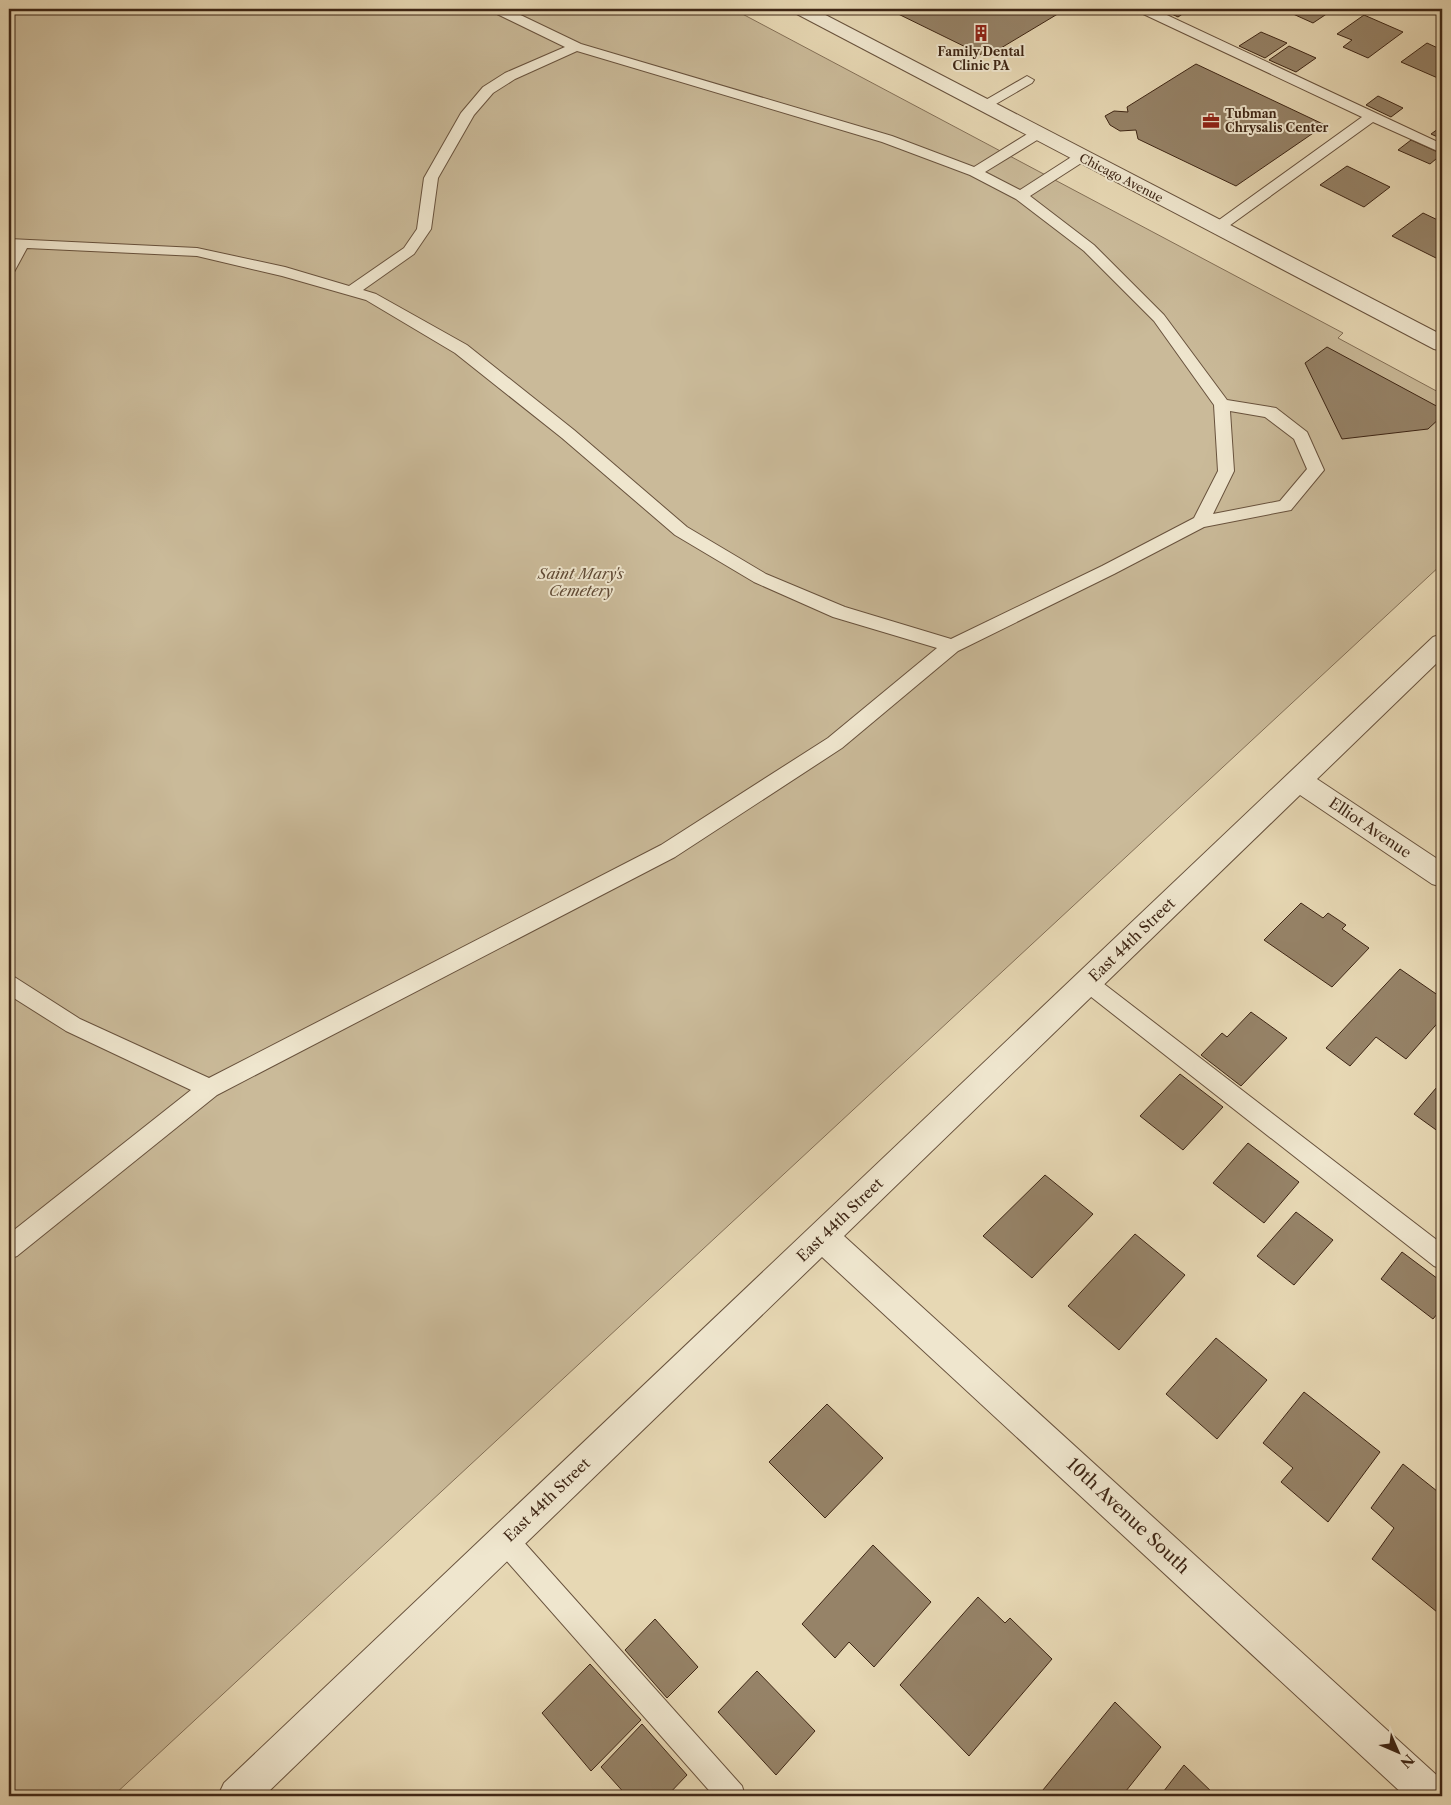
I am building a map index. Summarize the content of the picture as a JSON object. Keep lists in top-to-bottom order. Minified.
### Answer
{"streets":{"street":["Chicago Avenue","Elliot Avenue","East 44th Street","10th Avenue South"]},"crossings":[["Elliot Avenue","East 44th Street"],["East 44th Street","10th Avenue South"]],"parks":["Saint Mary's Cemetery"],"places":{"building":["Family Dental Clinic PA"],"office":["Tubman Chrysalis Center"]},"north":"bottom right"}
